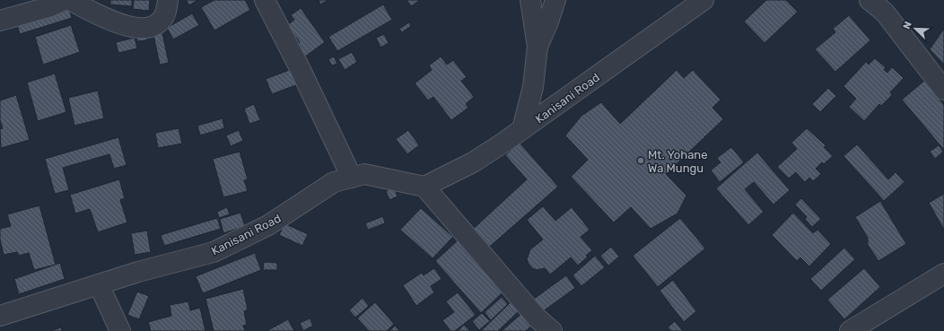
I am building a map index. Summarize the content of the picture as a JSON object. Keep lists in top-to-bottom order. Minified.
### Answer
{"streets":{"street":["Kanisani Road"]},"places":["Mt. Yohane Wa Mungu"],"north":"top left"}
